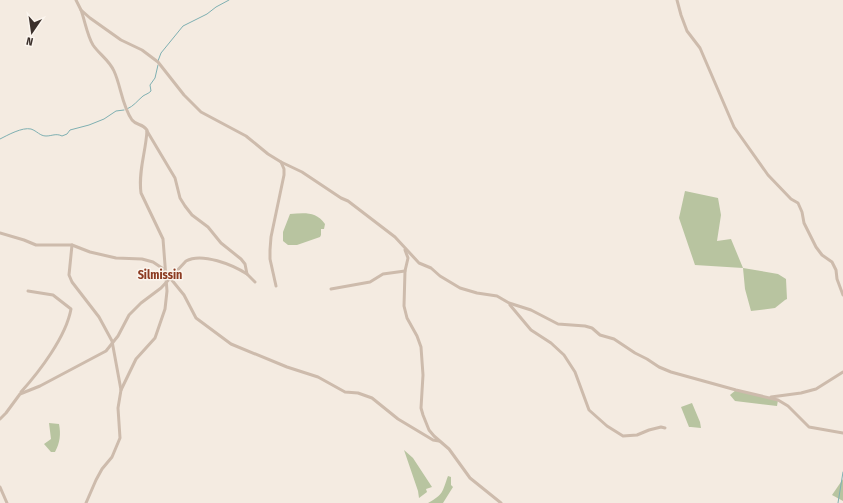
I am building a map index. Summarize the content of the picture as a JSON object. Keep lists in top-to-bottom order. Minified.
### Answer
{"districts":["Silmissin"],"north":"bottom"}
